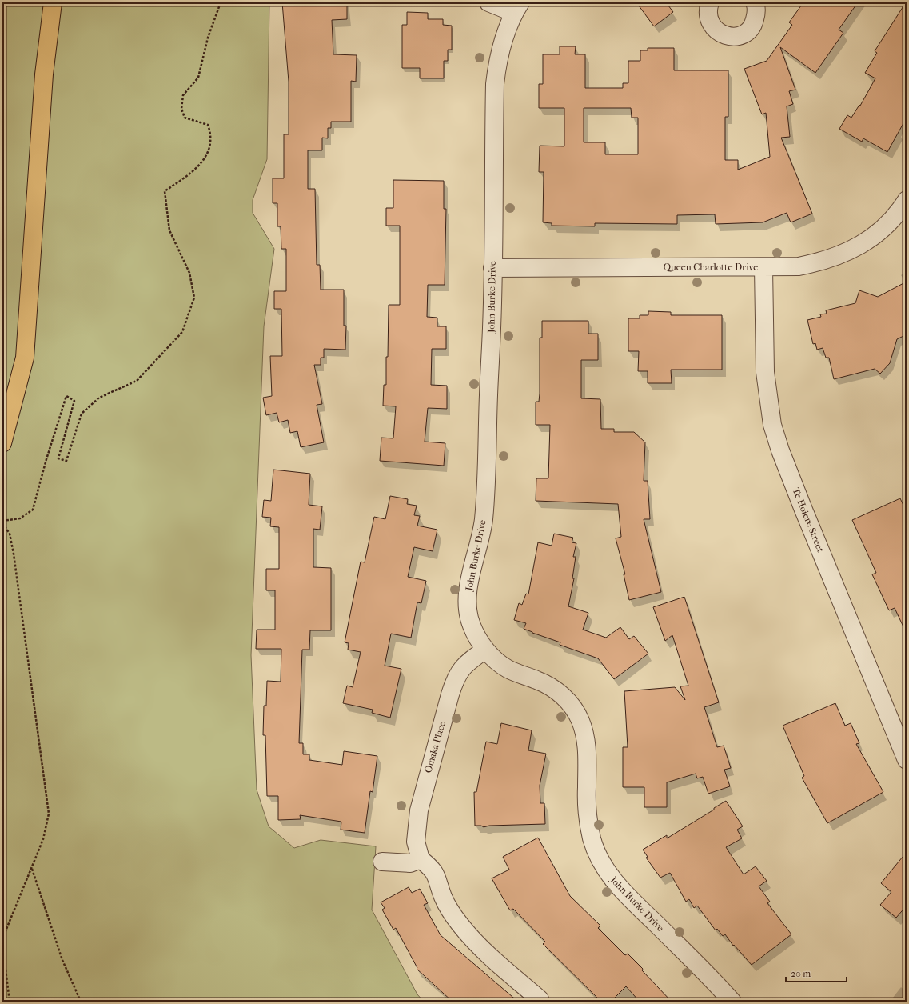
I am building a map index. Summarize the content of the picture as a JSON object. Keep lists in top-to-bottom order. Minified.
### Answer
{"streets":{"street":["Queen Charlotte Drive","John Burke Drive","Te Hoiere Street","Omaka Place"]},"crossings":[["Queen Charlotte Drive","John Burke Drive"],["Queen Charlotte Drive","Te Hoiere Street"],["John Burke Drive","Omaka Place"]],"scale_bar":"20 m"}
